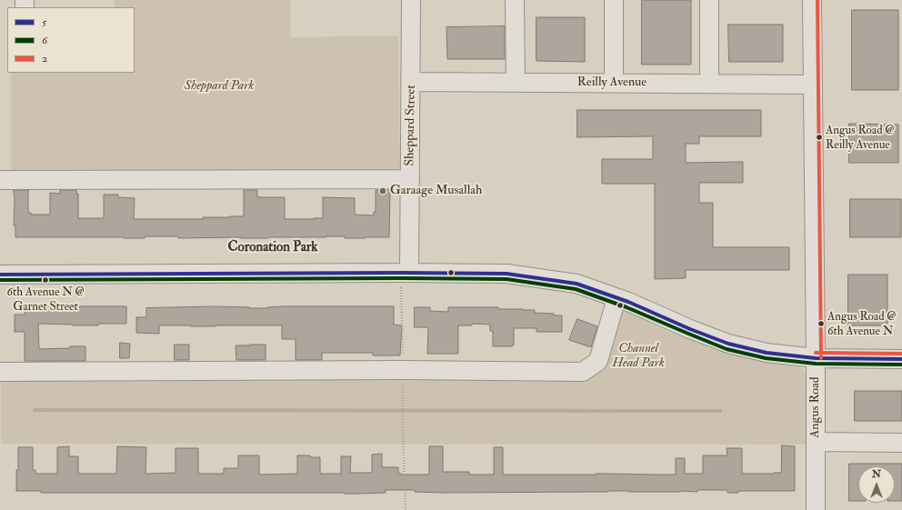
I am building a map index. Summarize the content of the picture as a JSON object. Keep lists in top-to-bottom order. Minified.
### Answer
{"streets":{"street":["Reilly Avenue","Sheppard Street","Angus Road"]},"crossings":[["Reilly Avenue","Sheppard Street"],["Reilly Avenue","Angus Road"]],"districts":["Coronation Park"],"parks":["Sheppard Park","Channel Head Park"],"places":["Angus Road @ Reilly Avenue","Garaage Musallah","6th Avenue N @ Garnet Street","Angus Road @ 6th Avenue N"],"lines":["transit line 2","transit line 5","transit line 6"],"legend":["5","6","2"],"north":"top"}
